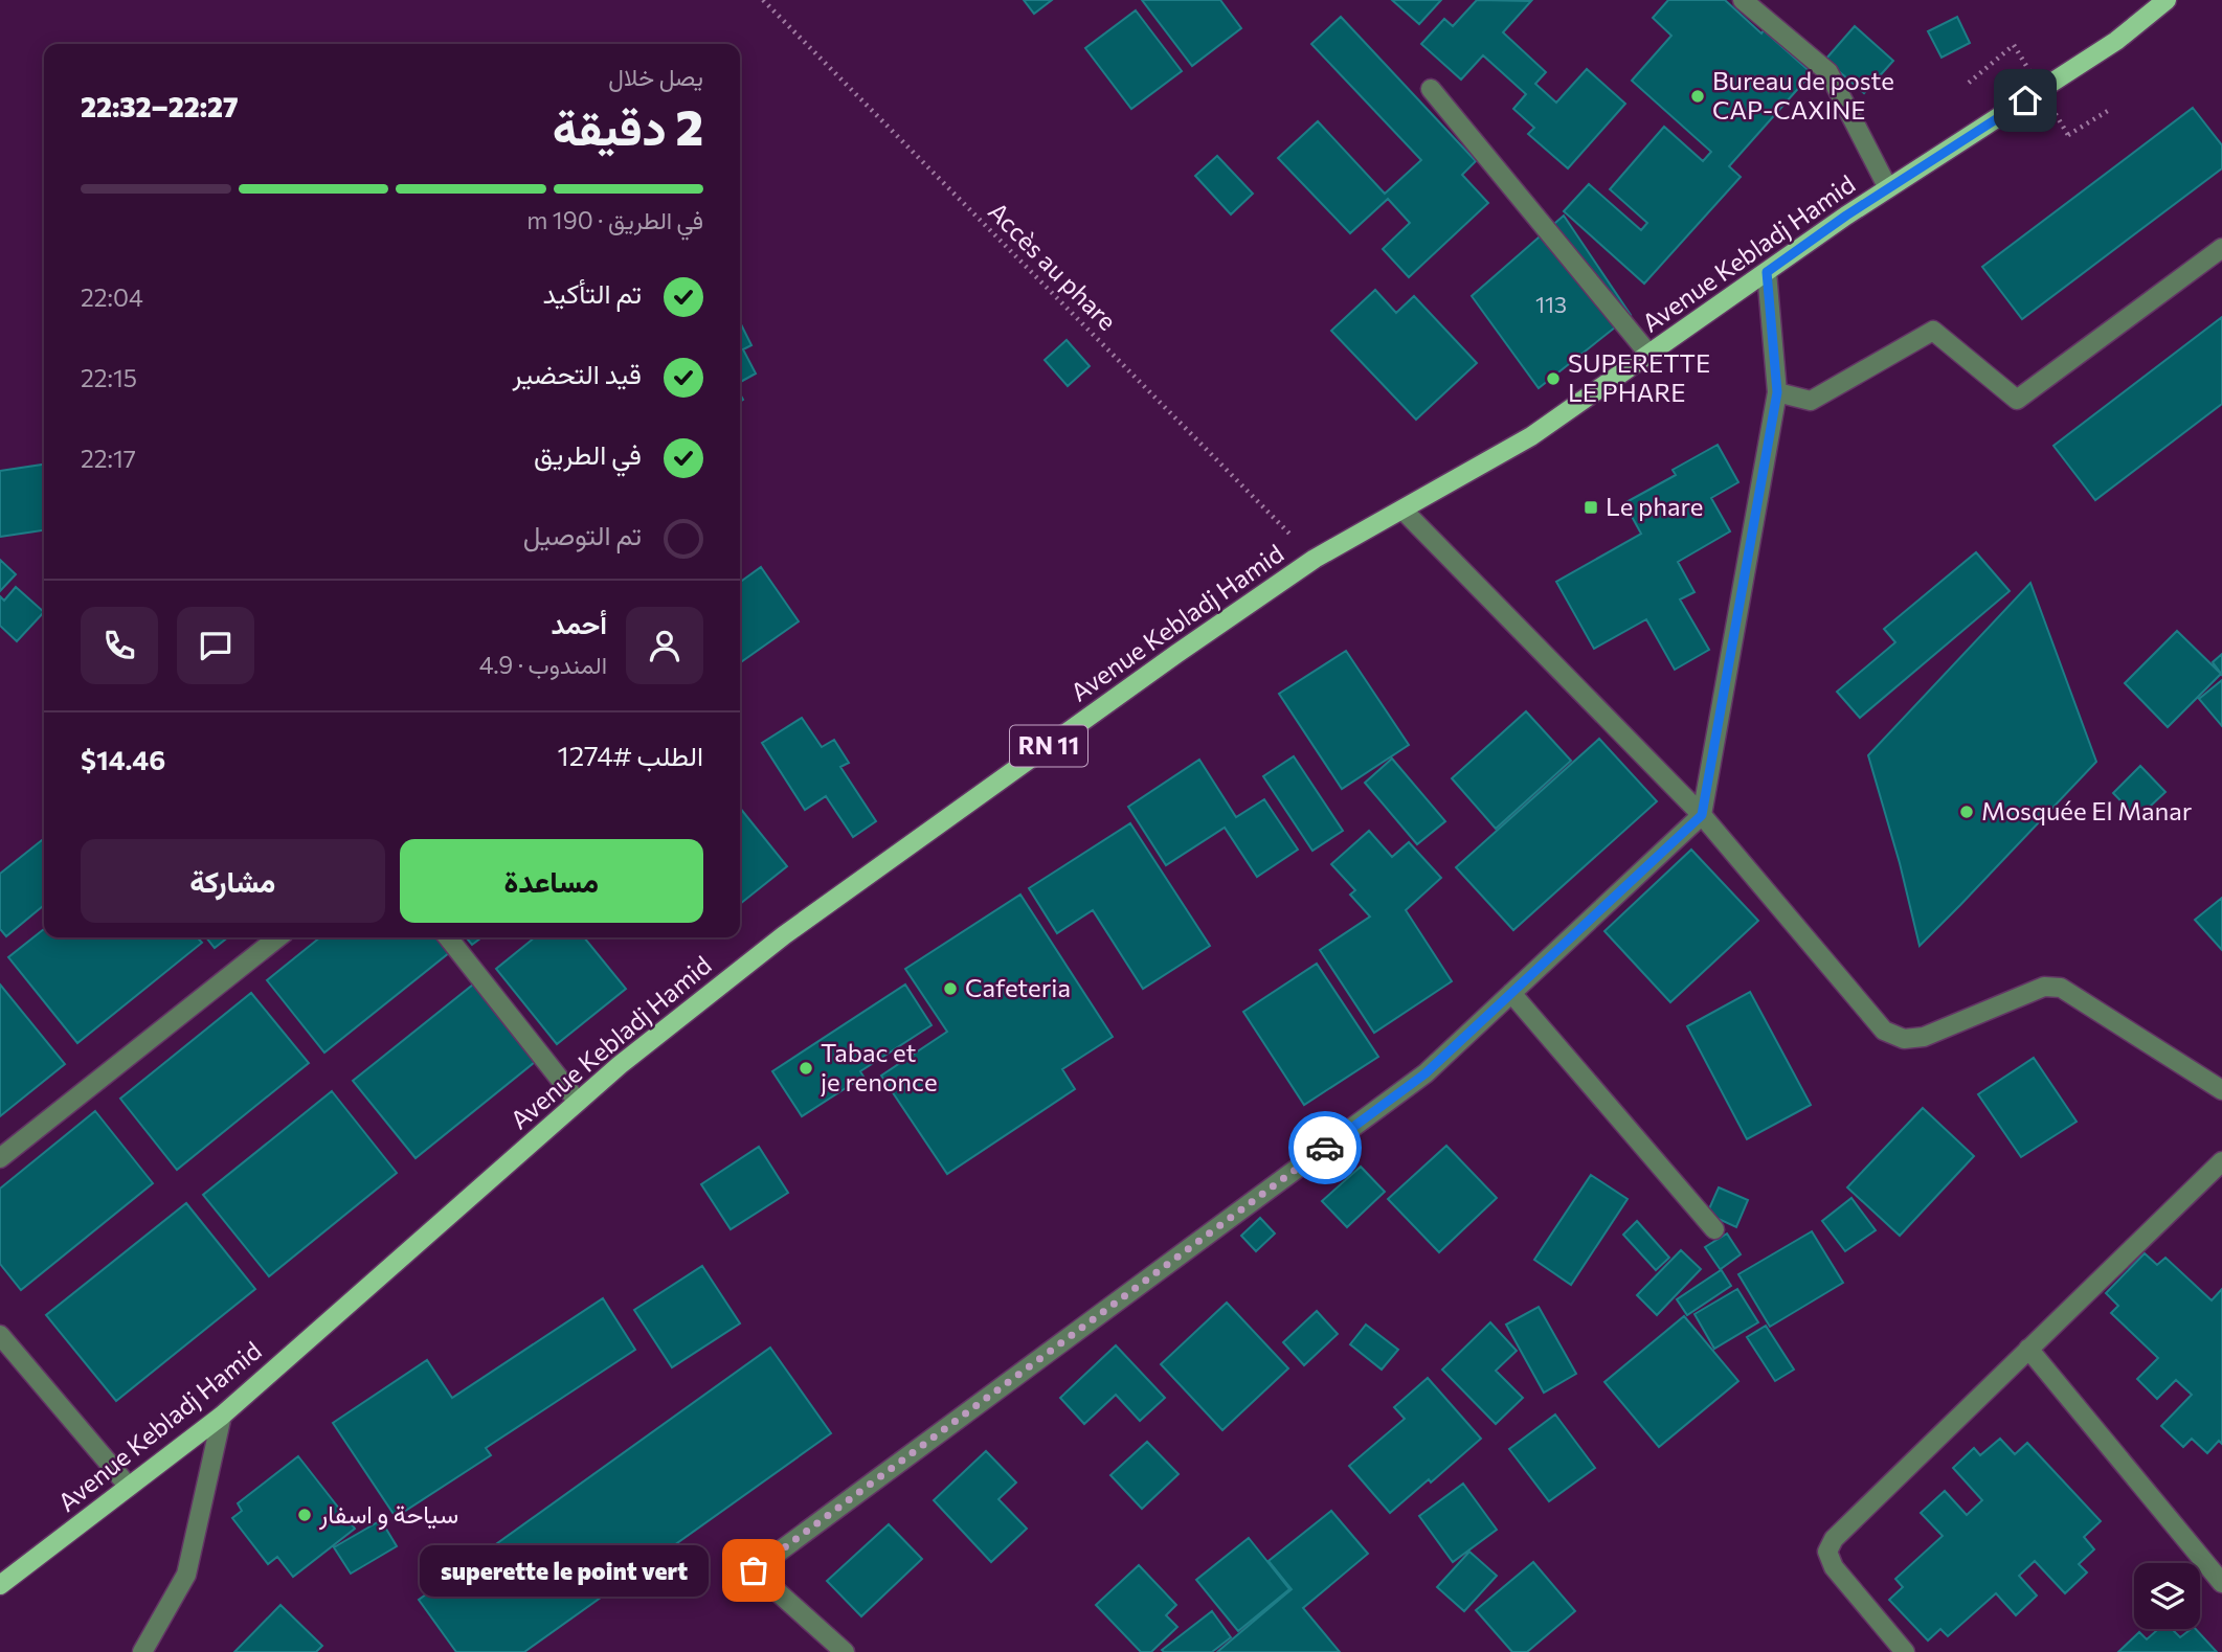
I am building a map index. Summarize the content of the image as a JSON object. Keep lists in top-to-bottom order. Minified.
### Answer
{"streets":{"main road":["Avenue Kebladj Hamid","RN 11"],"path":["Accès au phare"]},"crossings":[["Avenue Kebladj Hamid","Accès au phare"]],"places":{"other":["Bureau de poste CAP-CAXINE","SUPERETTE LE PHARE","Mosquée El Manar","Cafeteria","Tabac et je renonce","سياحة و اسفار","superette le point vert"],"transit":["Le phare"]},"house_numbers":["113"],"page":{"heading":["2 دقيقة","يصل خلال","22:27–22:32"],"panel":["أحمد","المندوب · 4.9","الطلب #1274","$14.46"],"bar":"في الطريق · 190 m","list":[["تم التأكيد","22:04"],["قيد التحضير","22:15"],["في الطريق","22:17"],"تم التوصيل"],"buttons":["مساعدة","مشاركة"],"bubble":"superette le point vert"}}
